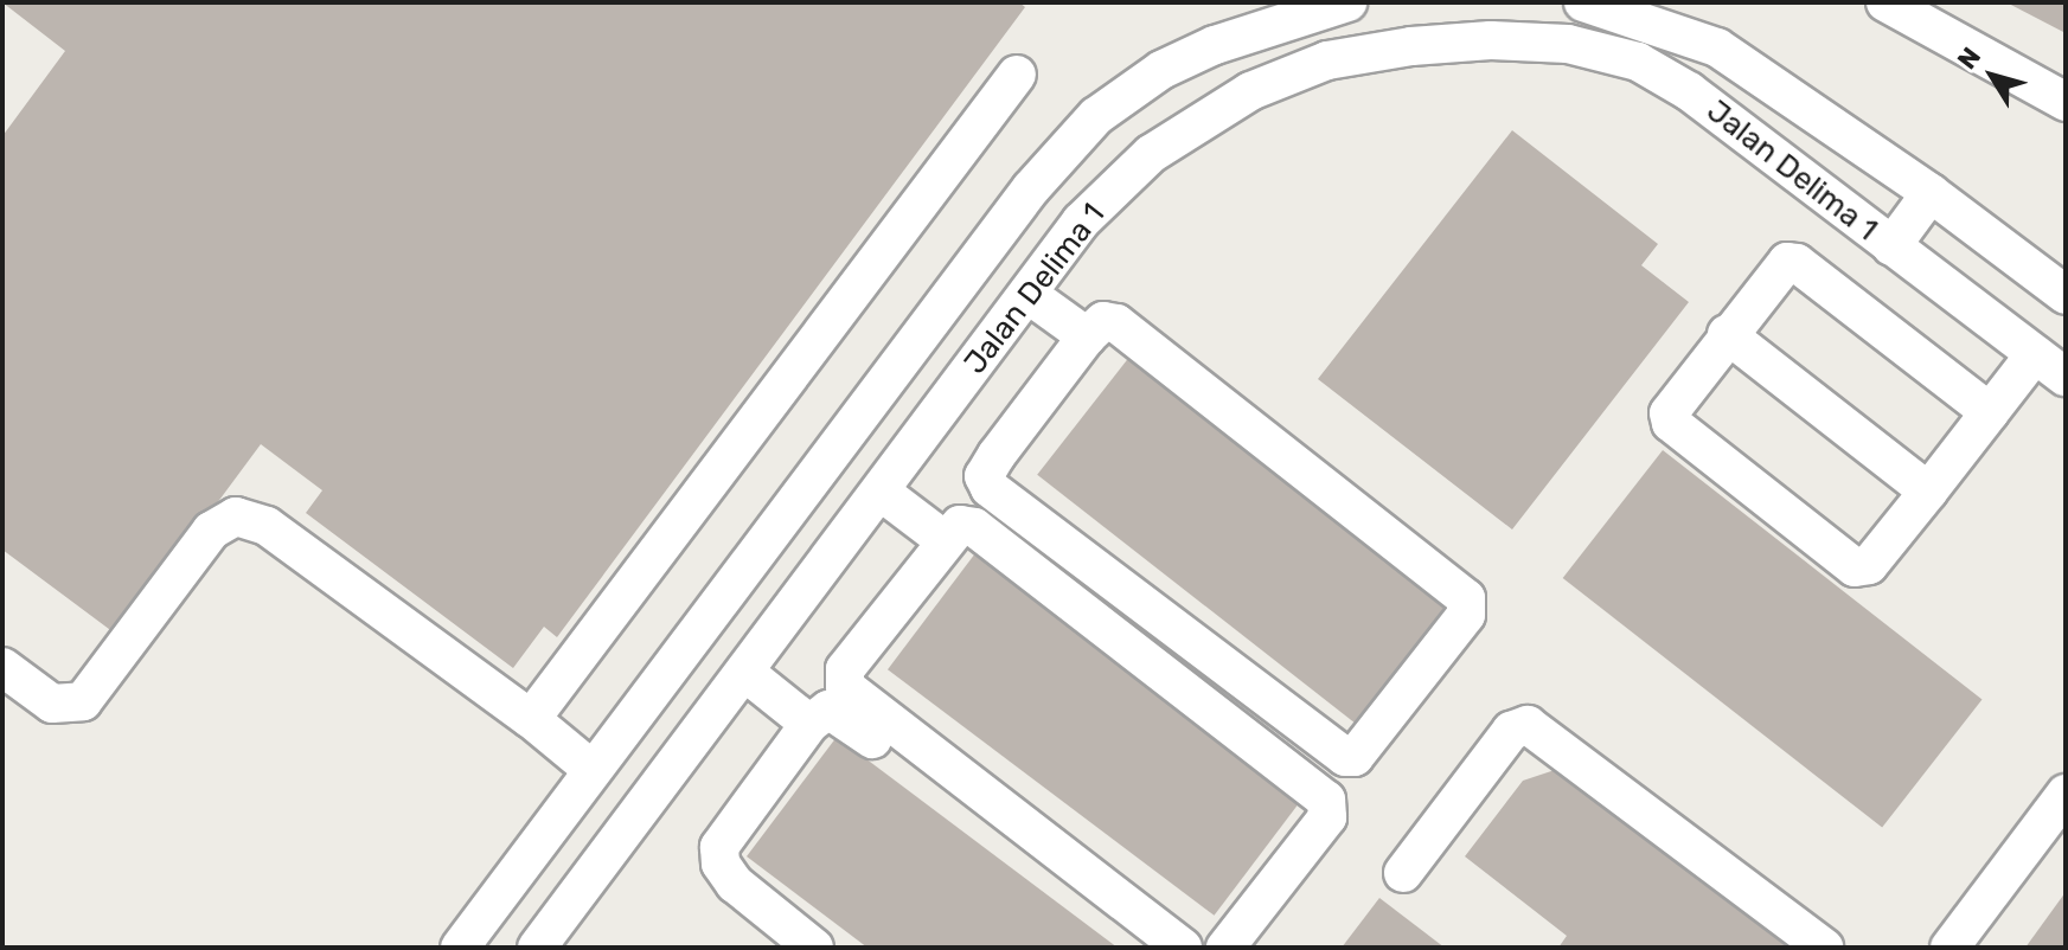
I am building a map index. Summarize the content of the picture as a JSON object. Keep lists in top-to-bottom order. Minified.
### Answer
{"streets":{"street":["Jalan Delima 1"]},"north":"top left"}
